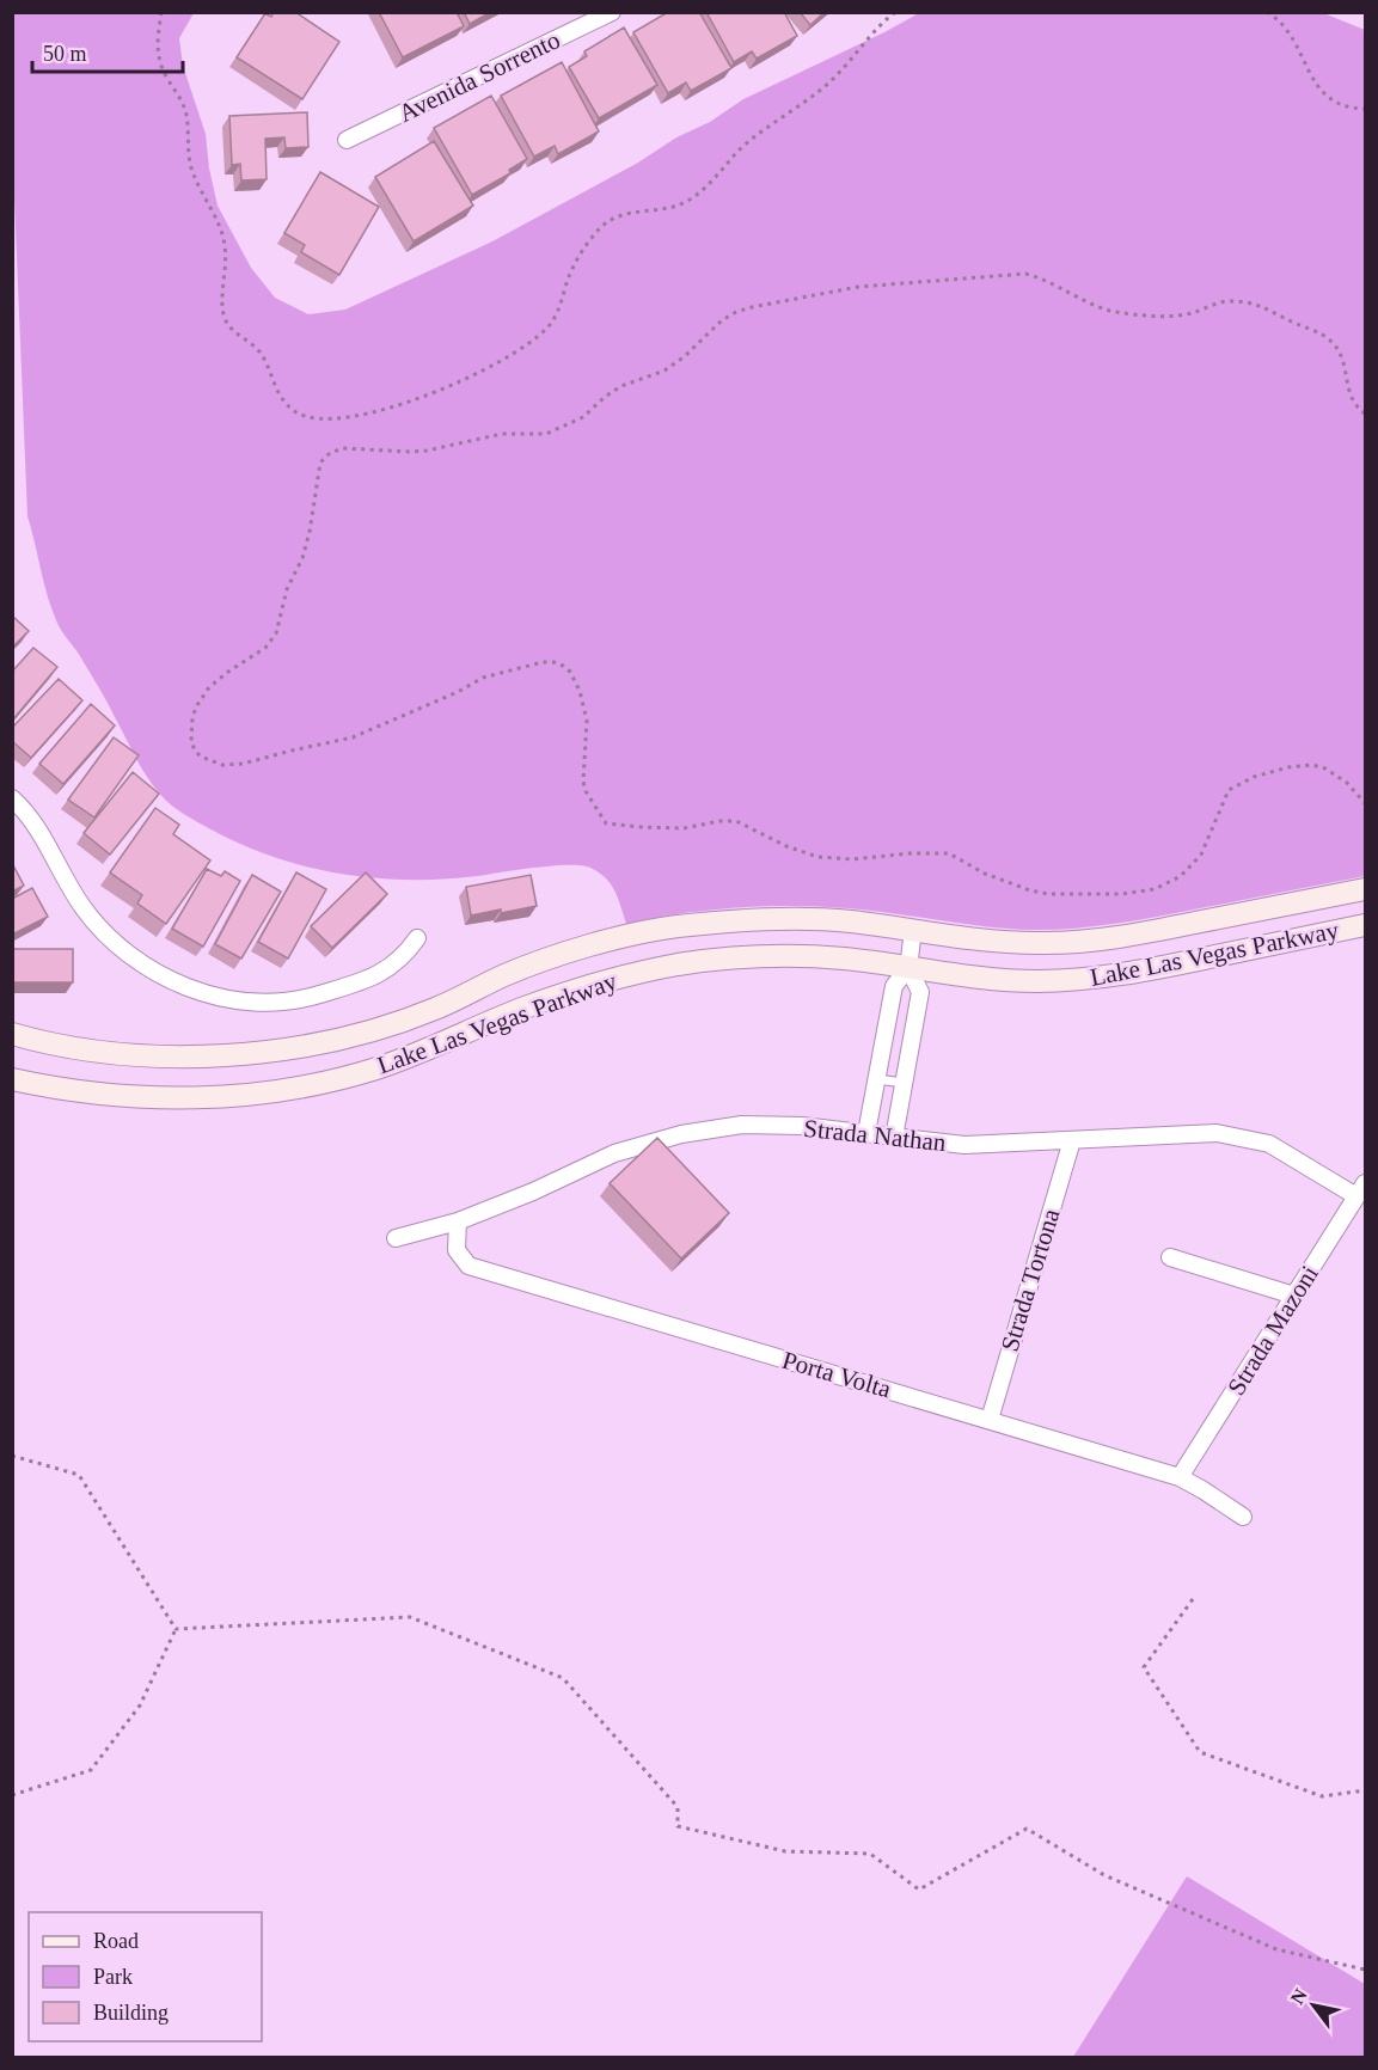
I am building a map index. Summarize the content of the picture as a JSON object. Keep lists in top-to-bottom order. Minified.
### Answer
{"streets":{"street":["Avenida Sorrento","Lake Las Vegas Parkway","Strada Nathan","Strada Tortona","Strada Mazoni","Porta Volta"]},"crossings":[["Strada Nathan","Strada Tortona"],["Strada Nathan","Strada Mazoni"],["Strada Nathan","Porta Volta"],["Strada Tortona","Porta Volta"],["Strada Mazoni","Porta Volta"]],"legend":["Road","Park","Building"],"scale_bar":"50 m","north":"top left"}
